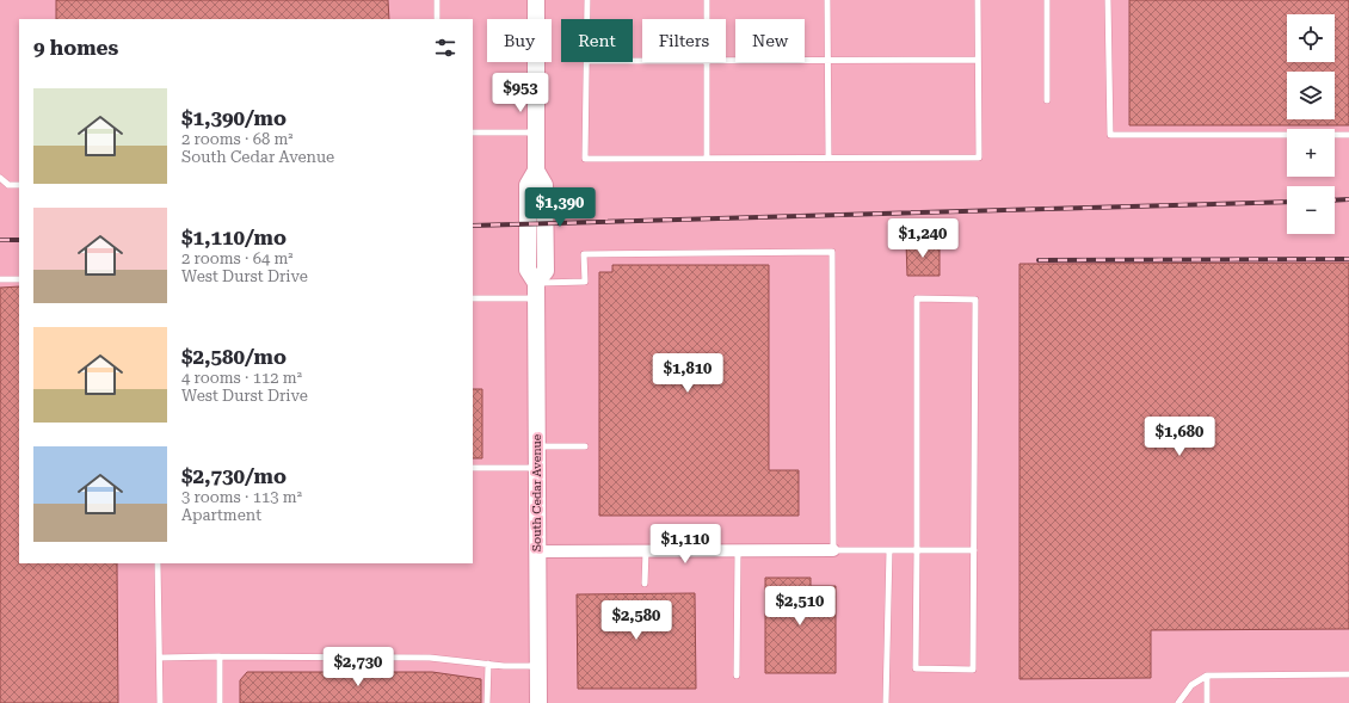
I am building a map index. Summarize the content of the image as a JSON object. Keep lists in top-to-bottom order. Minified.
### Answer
{"streets":{"main road":["South Cedar Avenue"]},"page":{"map_buttons":["+","−"],"chip":["Buy","Rent","Filters","New"],"heading":"9 homes","price":["$953","$1,390","$1,240","$1,810","$1,680","$1,110","$2,510","$2,580","$2,730"],"list":[{"name":"$1,390/mo","note":"2 rooms · 68 m² · South Cedar Avenue"},{"name":"$1,110/mo","note":"2 rooms · 64 m² · West Durst Drive"},{"name":"$2,580/mo","note":"4 rooms · 112 m² · West Durst Drive"},{"name":"$2,730/mo","note":"3 rooms · 113 m² · Apartment"}]}}
